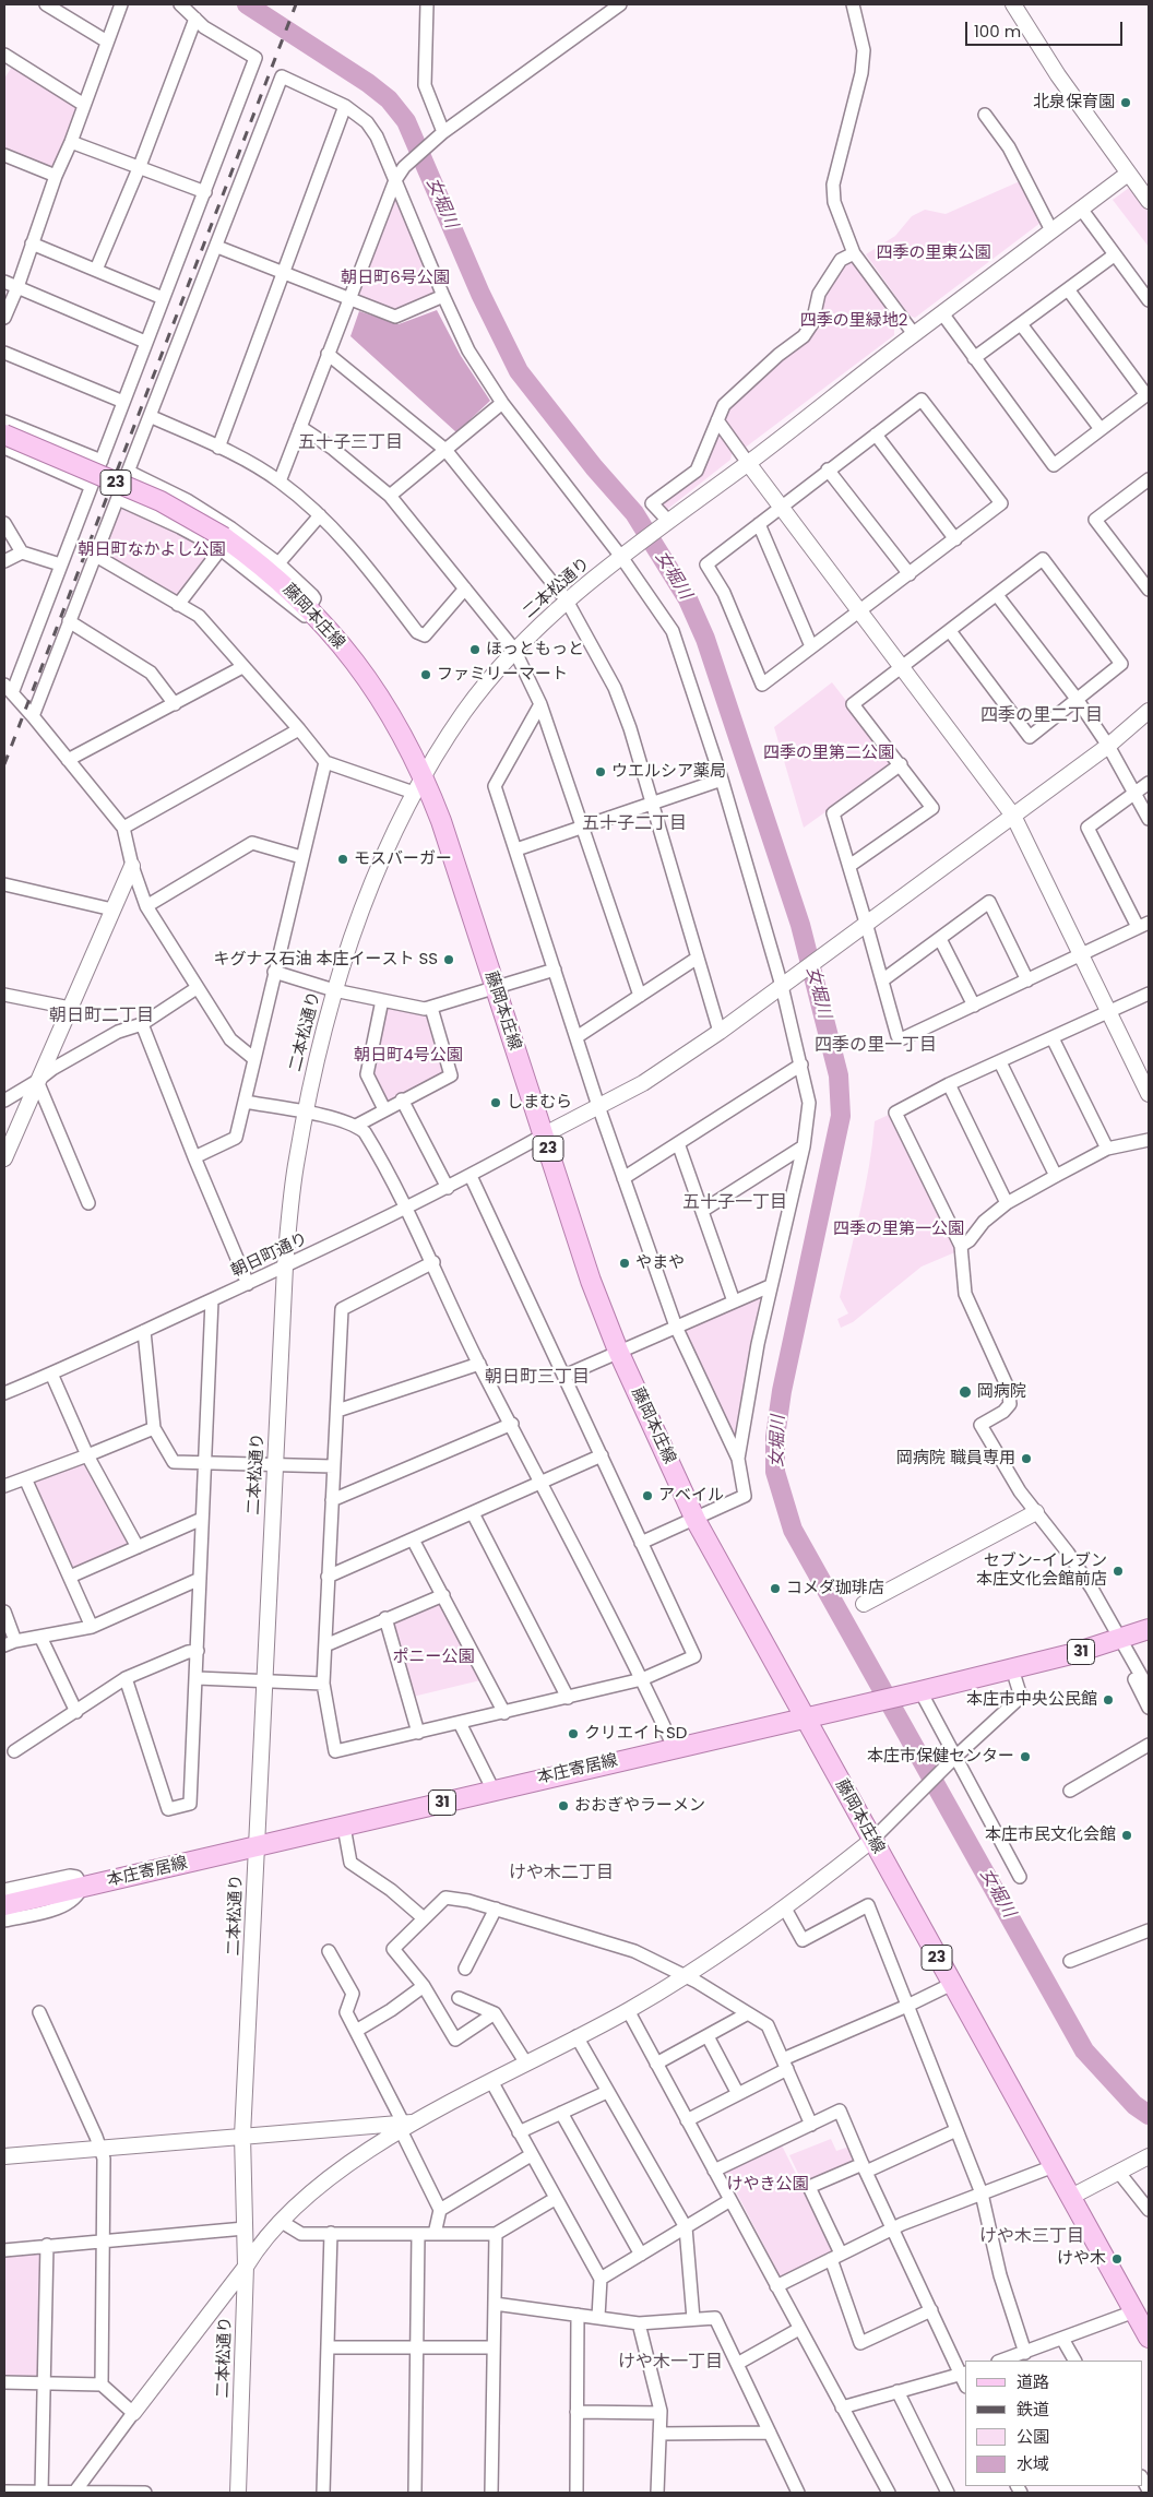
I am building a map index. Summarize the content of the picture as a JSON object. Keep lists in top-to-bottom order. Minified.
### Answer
{"streets":{"main road":["23","藤岡本庄線","31","本庄寄居線"],"street":["二本松通り","朝日町通り"]},"crossings":[["23","藤岡本庄線"],["二本松通り","藤岡本庄線"],["二本松通り","朝日町通り"],["二本松通り","本庄寄居線"],["藤岡本庄線","朝日町通り"],["藤岡本庄線","本庄寄居線"]],"districts":["五十子三丁目","四季の里二丁目","五十子二丁目","朝日町二丁目","四季の里一丁目","五十子一丁目","朝日町三丁目","けや木二丁目","けや木三丁目","けや木一丁目"],"water":["女堀川"],"parks":["四季の里東公園","朝日町6号公園","四季の里緑地2","朝日町なかよし公園","四季の里第二公園","朝日町4号公園","四季の里第一公園","ポニー公園","けやき公園"],"places":["北泉保育園","ほっともっと","ファミリーマート","ウエルシア薬局","モスバーガー","キグナス石油 本庄イースト SS","しまむら","やまや","岡病院","岡病院 職員専用","アベイル","セブン-イレブン 本庄文化会館前店","コメダ珈琲店","本庄市中央公民館","クリエイトSD","本庄市保健センター","おおぎやラーメン","本庄市民文化会館","けや木"],"legend":["道路","鉄道","公園","水域"],"scale_bar":"100 m"}
